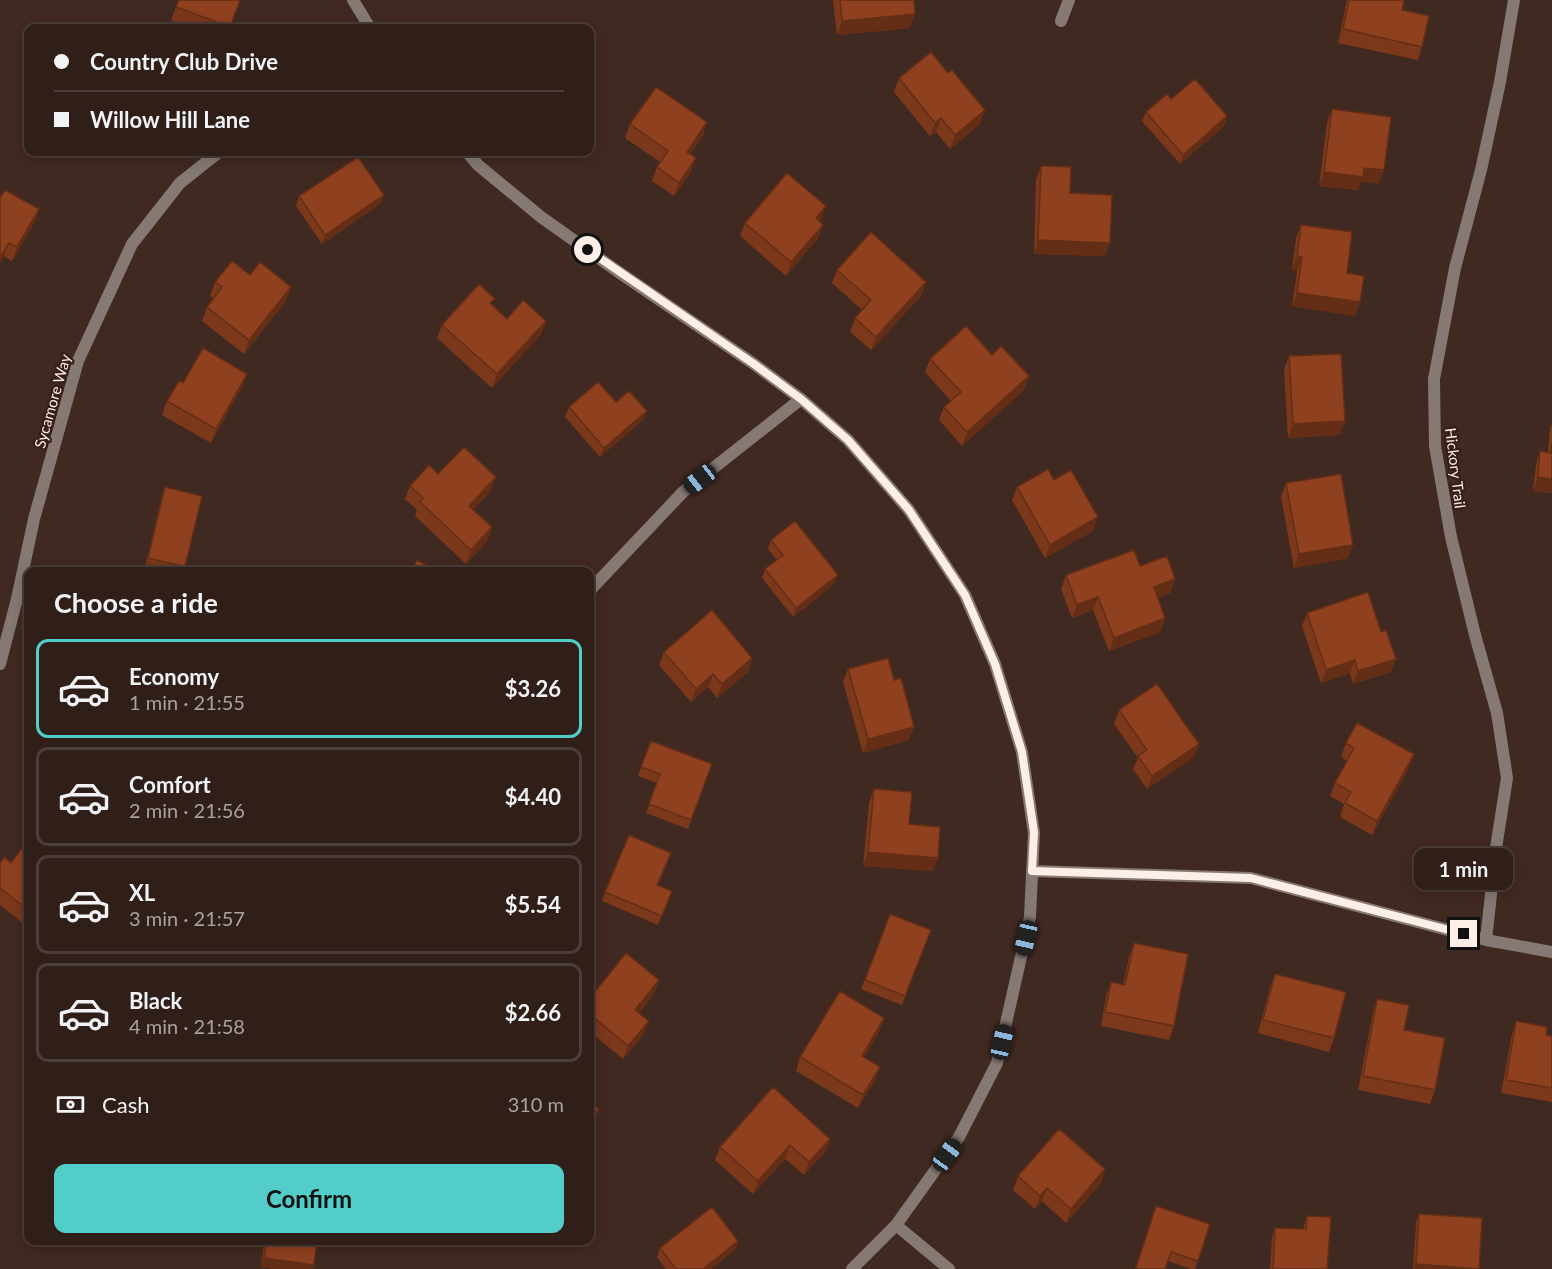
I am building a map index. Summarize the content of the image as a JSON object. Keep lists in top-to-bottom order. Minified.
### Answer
{"streets":{"street":["Sycamore Way","Hickory Trail"]},"page":{"banner":["Country Club Drive","Willow Hill Lane"],"heading":"Choose a ride","list":[{"name":"Economy","note":"1 min · 21:55","value":"$3.26"},{"name":"Comfort","note":"2 min · 21:56","value":"$4.40"},{"name":"XL","note":"3 min · 21:57","value":"$5.54"},{"name":"Black","note":"4 min · 21:58","value":"$2.66"}],"bubble":"1 min","pay":["Cash","310 m"],"buttons":"Confirm"}}
